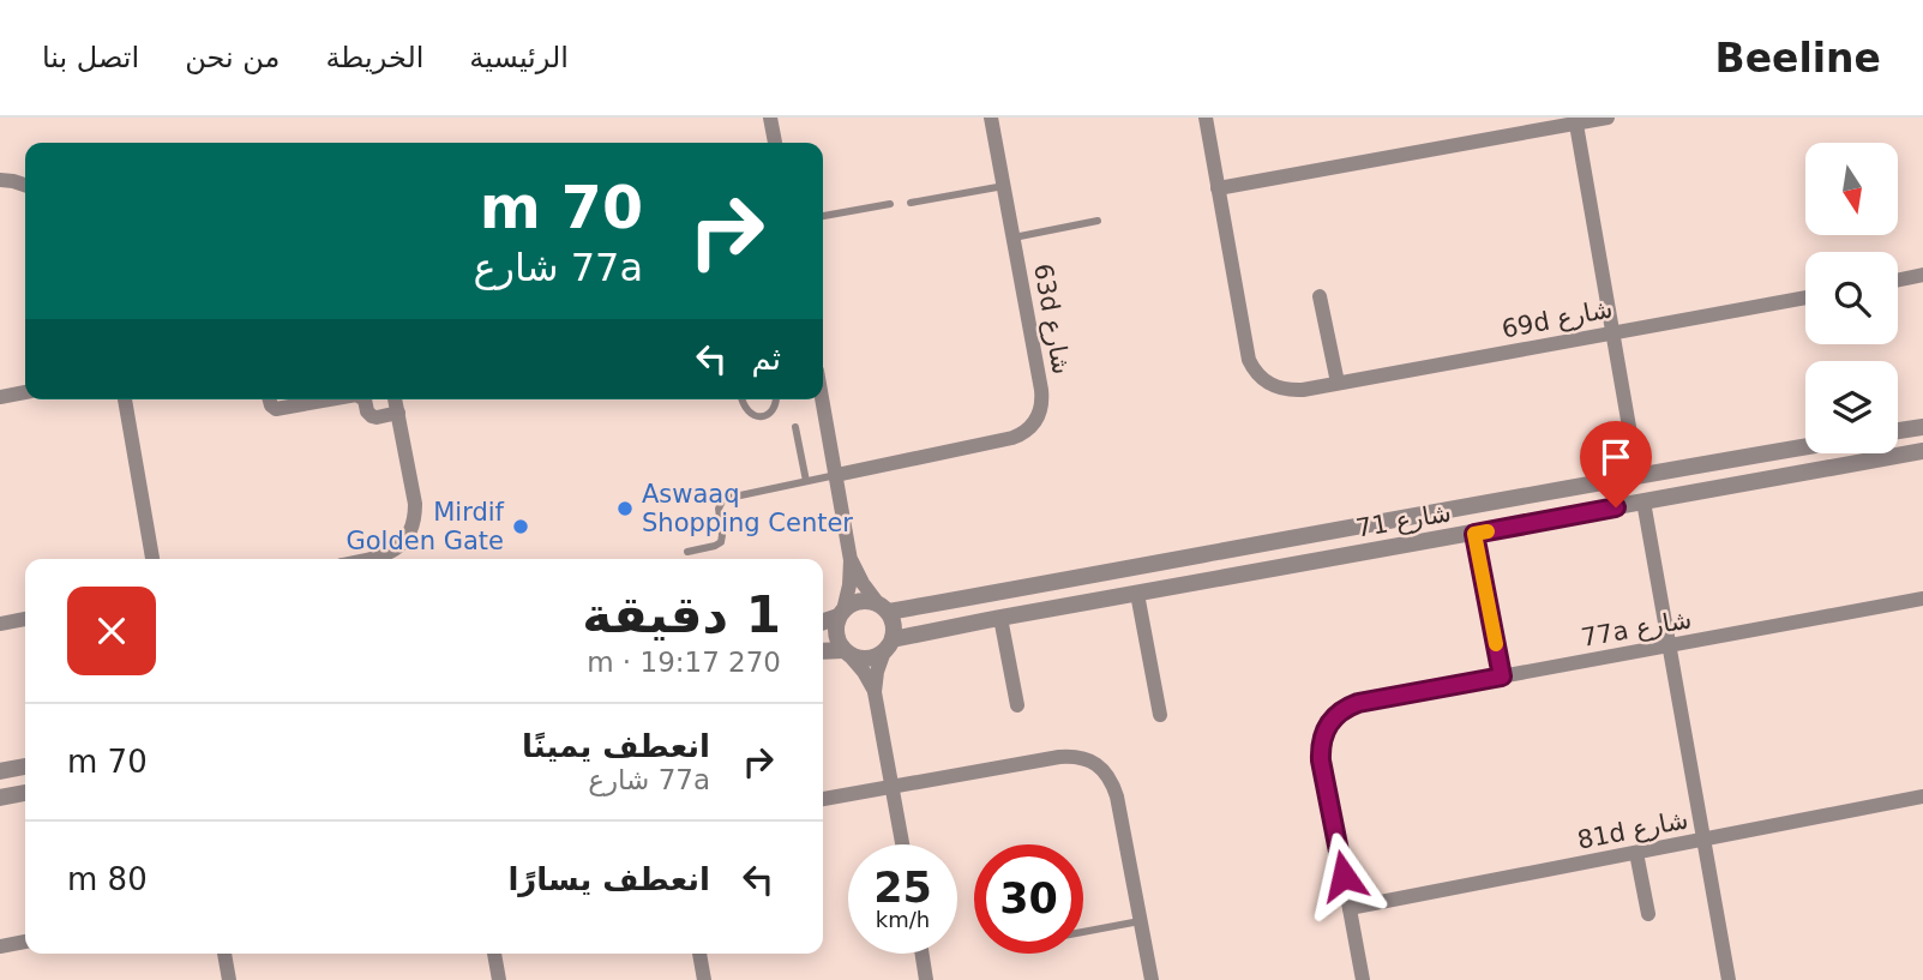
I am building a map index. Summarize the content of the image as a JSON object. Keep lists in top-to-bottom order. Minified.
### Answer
{"streets":{"street":["63d شارع","69d شارع","شارع 71","77a شارع","81d شارع"]},"crossings":[["77a شارع","81d شارع"]],"places":["Aswaaq Shopping Center","Mirdif Golden Gate"],"north":"bottom","page":{"header":"Beeline","nav":["الرئيسية","الخريطة","من نحن","اتصل بنا"],"turn":["70 m","77a شارع"],"then":"ثم","heading":["1 دقيقة","270 m · 19:17"],"list":[{"name":"انعطف يمينًا","note":"77a شارع","value":"70 m"},{"name":"انعطف يسارًا","value":"80 m"}],"speed":"25 km/h","limit":"30"}}
